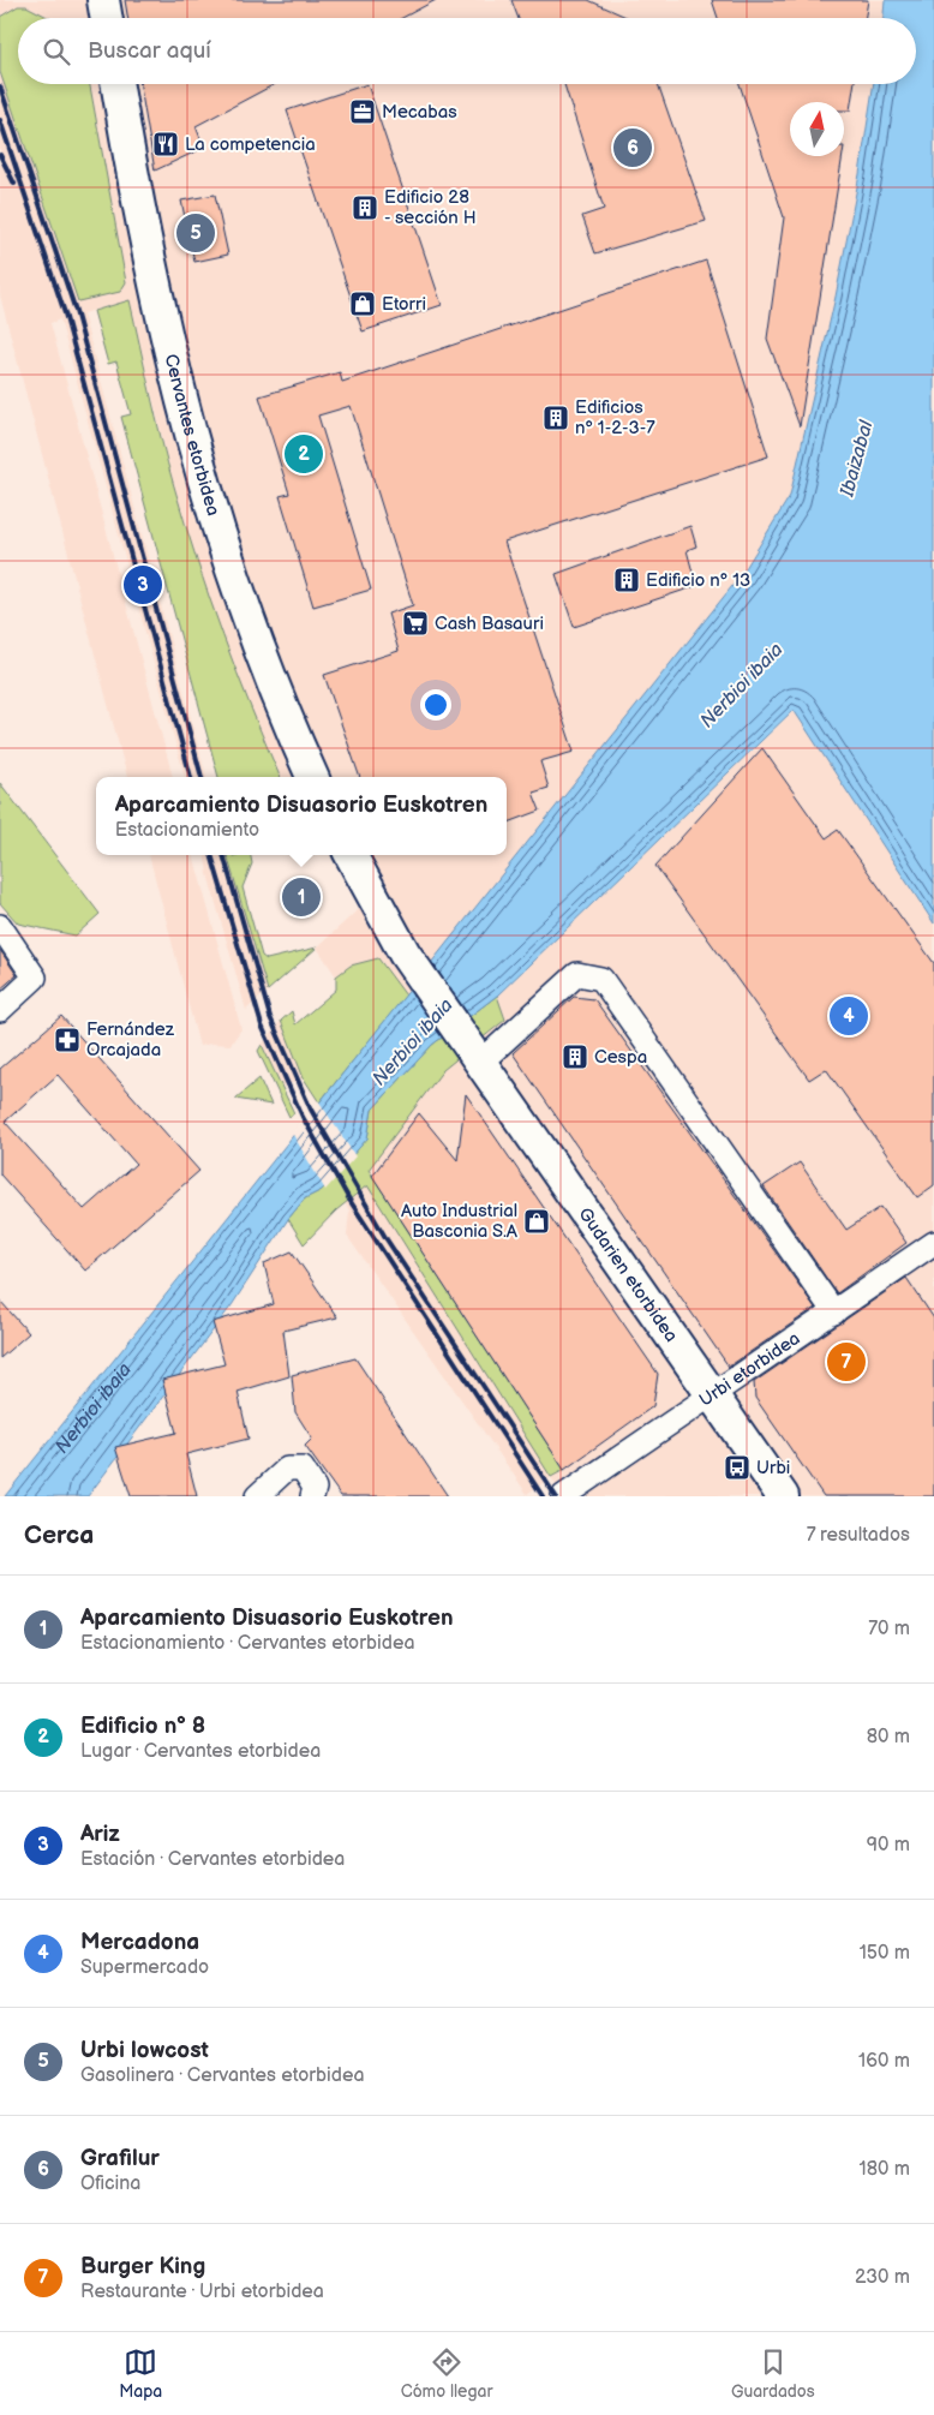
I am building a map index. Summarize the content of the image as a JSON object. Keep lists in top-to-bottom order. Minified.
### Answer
{"streets":{"street":["Cervantes etorbidea","Gudarien etorbidea","Urbi etorbidea"]},"crossings":[["Gudarien etorbidea","Urbi etorbidea"]],"water":["Ibaizabal","Nerbioi ibaia"],"places":{"office":["Mecabas"],"restaurant":["La competencia"],"building":["Edificio 28 - sección H","Edificios nº 1-2-3-7","Edificio nº 13","Cespa"],"shop":["Etorri","Auto Industrial Basconia S.A"],"supermarket":["Cash Basauri"],"pharmacy":["Fernández Orcajada"],"bus stop":["Urbi"]},"north":"top","page":{"search":"Buscar aquí","pins":["6","5","2","3","1","4","7"],"popup":["Aparcamiento Disuasorio Euskotren","Estacionamiento"],"heading":["Cerca","7 resultados"],"list":[{"mark":"1","name":"Aparcamiento Disuasorio Euskotren","note":"Estacionamiento · Cervantes etorbidea","value":"70 m"},{"mark":"2","name":"Edificio nº 8","note":"Lugar · Cervantes etorbidea","value":"80 m"},{"mark":"3","name":"Ariz","note":"Estación · Cervantes etorbidea","value":"90 m"},{"mark":"4","name":"Mercadona","note":"Supermercado","value":"150 m"},{"mark":"5","name":"Urbi lowcost","note":"Gasolinera · Cervantes etorbidea","value":"160 m"},{"mark":"6","name":"Grafilur","note":"Oficina","value":"180 m"},{"mark":"7","name":"Burger King","note":"Restaurante · Urbi etorbidea","value":"230 m"}],"nav":["Mapa","Cómo llegar","Guardados"]}}
